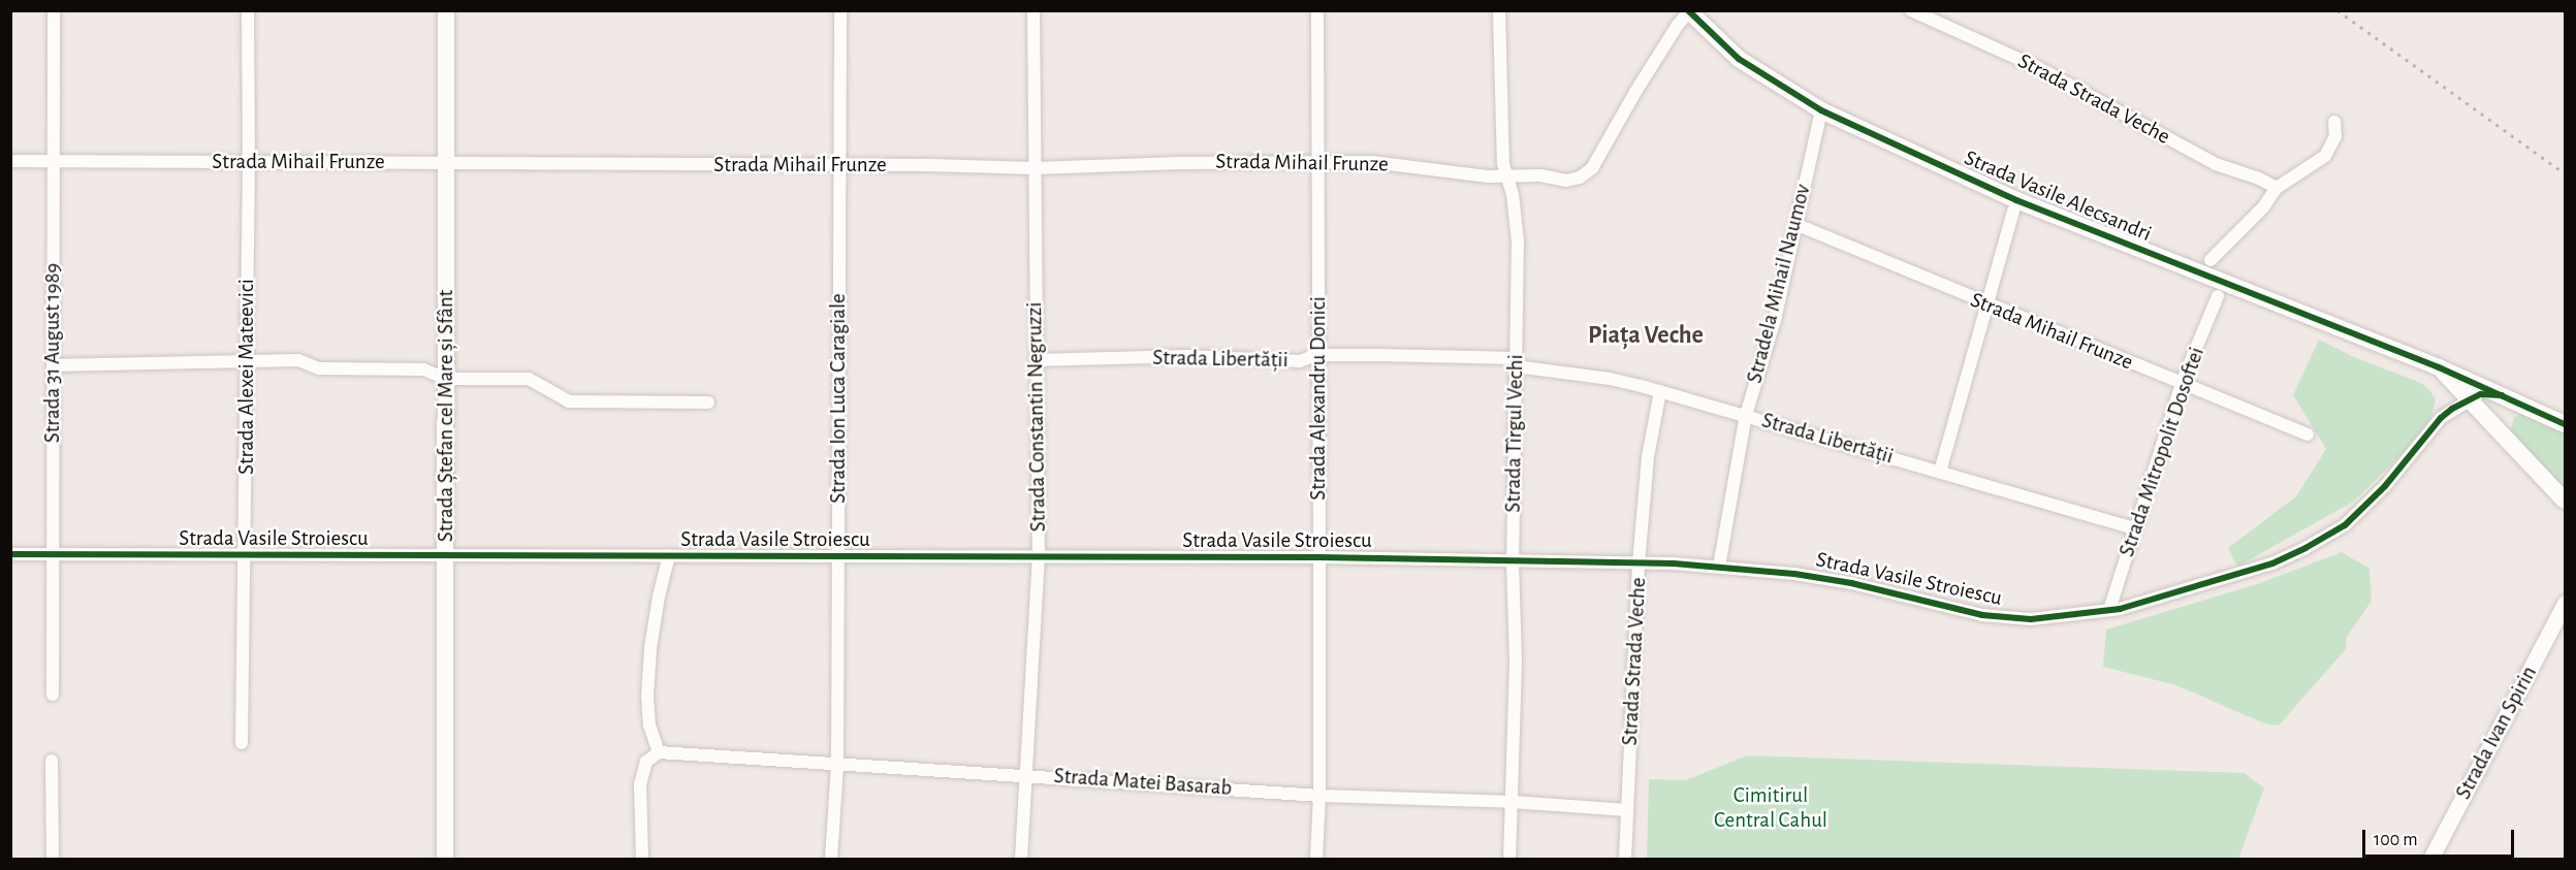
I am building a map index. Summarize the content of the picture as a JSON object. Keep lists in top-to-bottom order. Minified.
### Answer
{"streets":{"main road":["Strada Vasile Alecsandri","Strada Ștefan cel Mare și Sfânt"],"street":["Strada Strada Veche","Strada Mihail Frunze","Stradela Mihail Naumov","Strada 31 August 1989","Strada Libertății","Strada Alexei Mateevici","Strada Ion Luca Caragiale","Strada Alexandru Donici","Strada Constantin Negruzzi","Strada Tîrgul Vechi","Strada Mitropolit Dosoftei","Strada Vasile Stroiescu","Strada Ivan Spirin","Strada Matei Basarab"]},"crossings":[["Strada Strada Veche","Strada Libertății"],["Strada Strada Veche","Strada Vasile Stroiescu"],["Strada Strada Veche","Strada Matei Basarab"],["Strada Mihail Frunze","Strada Vasile Alecsandri"],["Strada Mihail Frunze","Stradela Mihail Naumov"],["Strada Mihail Frunze","Strada 31 August 1989"],["Strada Mihail Frunze","Strada Alexei Mateevici"],["Strada Mihail Frunze","Strada Ion Luca Caragiale"],["Strada Mihail Frunze","Strada Alexandru Donici"],["Strada Mihail Frunze","Strada Ștefan cel Mare și Sfânt"],["Strada Mihail Frunze","Strada Constantin Negruzzi"],["Strada Mihail Frunze","Strada Tîrgul Vechi"],["Strada Mihail Frunze","Strada Mitropolit Dosoftei"],["Strada Vasile Alecsandri","Stradela Mihail Naumov"],["Stradela Mihail Naumov","Strada Libertății"],["Stradela Mihail Naumov","Strada Vasile Stroiescu"],["Strada 31 August 1989","Strada Vasile Stroiescu"],["Strada Libertății","Strada Alexandru Donici"],["Strada Libertății","Strada Constantin Negruzzi"],["Strada Libertății","Strada Tîrgul Vechi"],["Strada Libertății","Strada Mitropolit Dosoftei"],["Strada Alexei Mateevici","Strada Vasile Stroiescu"],["Strada Ion Luca Caragiale","Strada Vasile Stroiescu"],["Strada Ion Luca Caragiale","Strada Matei Basarab"],["Strada Alexandru Donici","Strada Vasile Stroiescu"],["Strada Alexandru Donici","Strada Matei Basarab"],["Strada Ștefan cel Mare și Sfânt","Strada Vasile Stroiescu"],["Strada Constantin Negruzzi","Strada Vasile Stroiescu"],["Strada Constantin Negruzzi","Strada Matei Basarab"],["Strada Tîrgul Vechi","Strada Vasile Stroiescu"],["Strada Tîrgul Vechi","Strada Matei Basarab"],["Strada Mitropolit Dosoftei","Strada Vasile Stroiescu"]],"districts":["Piața Veche"],"parks":["Cimitirul Central Cahul"],"scale_bar":"100 m"}
